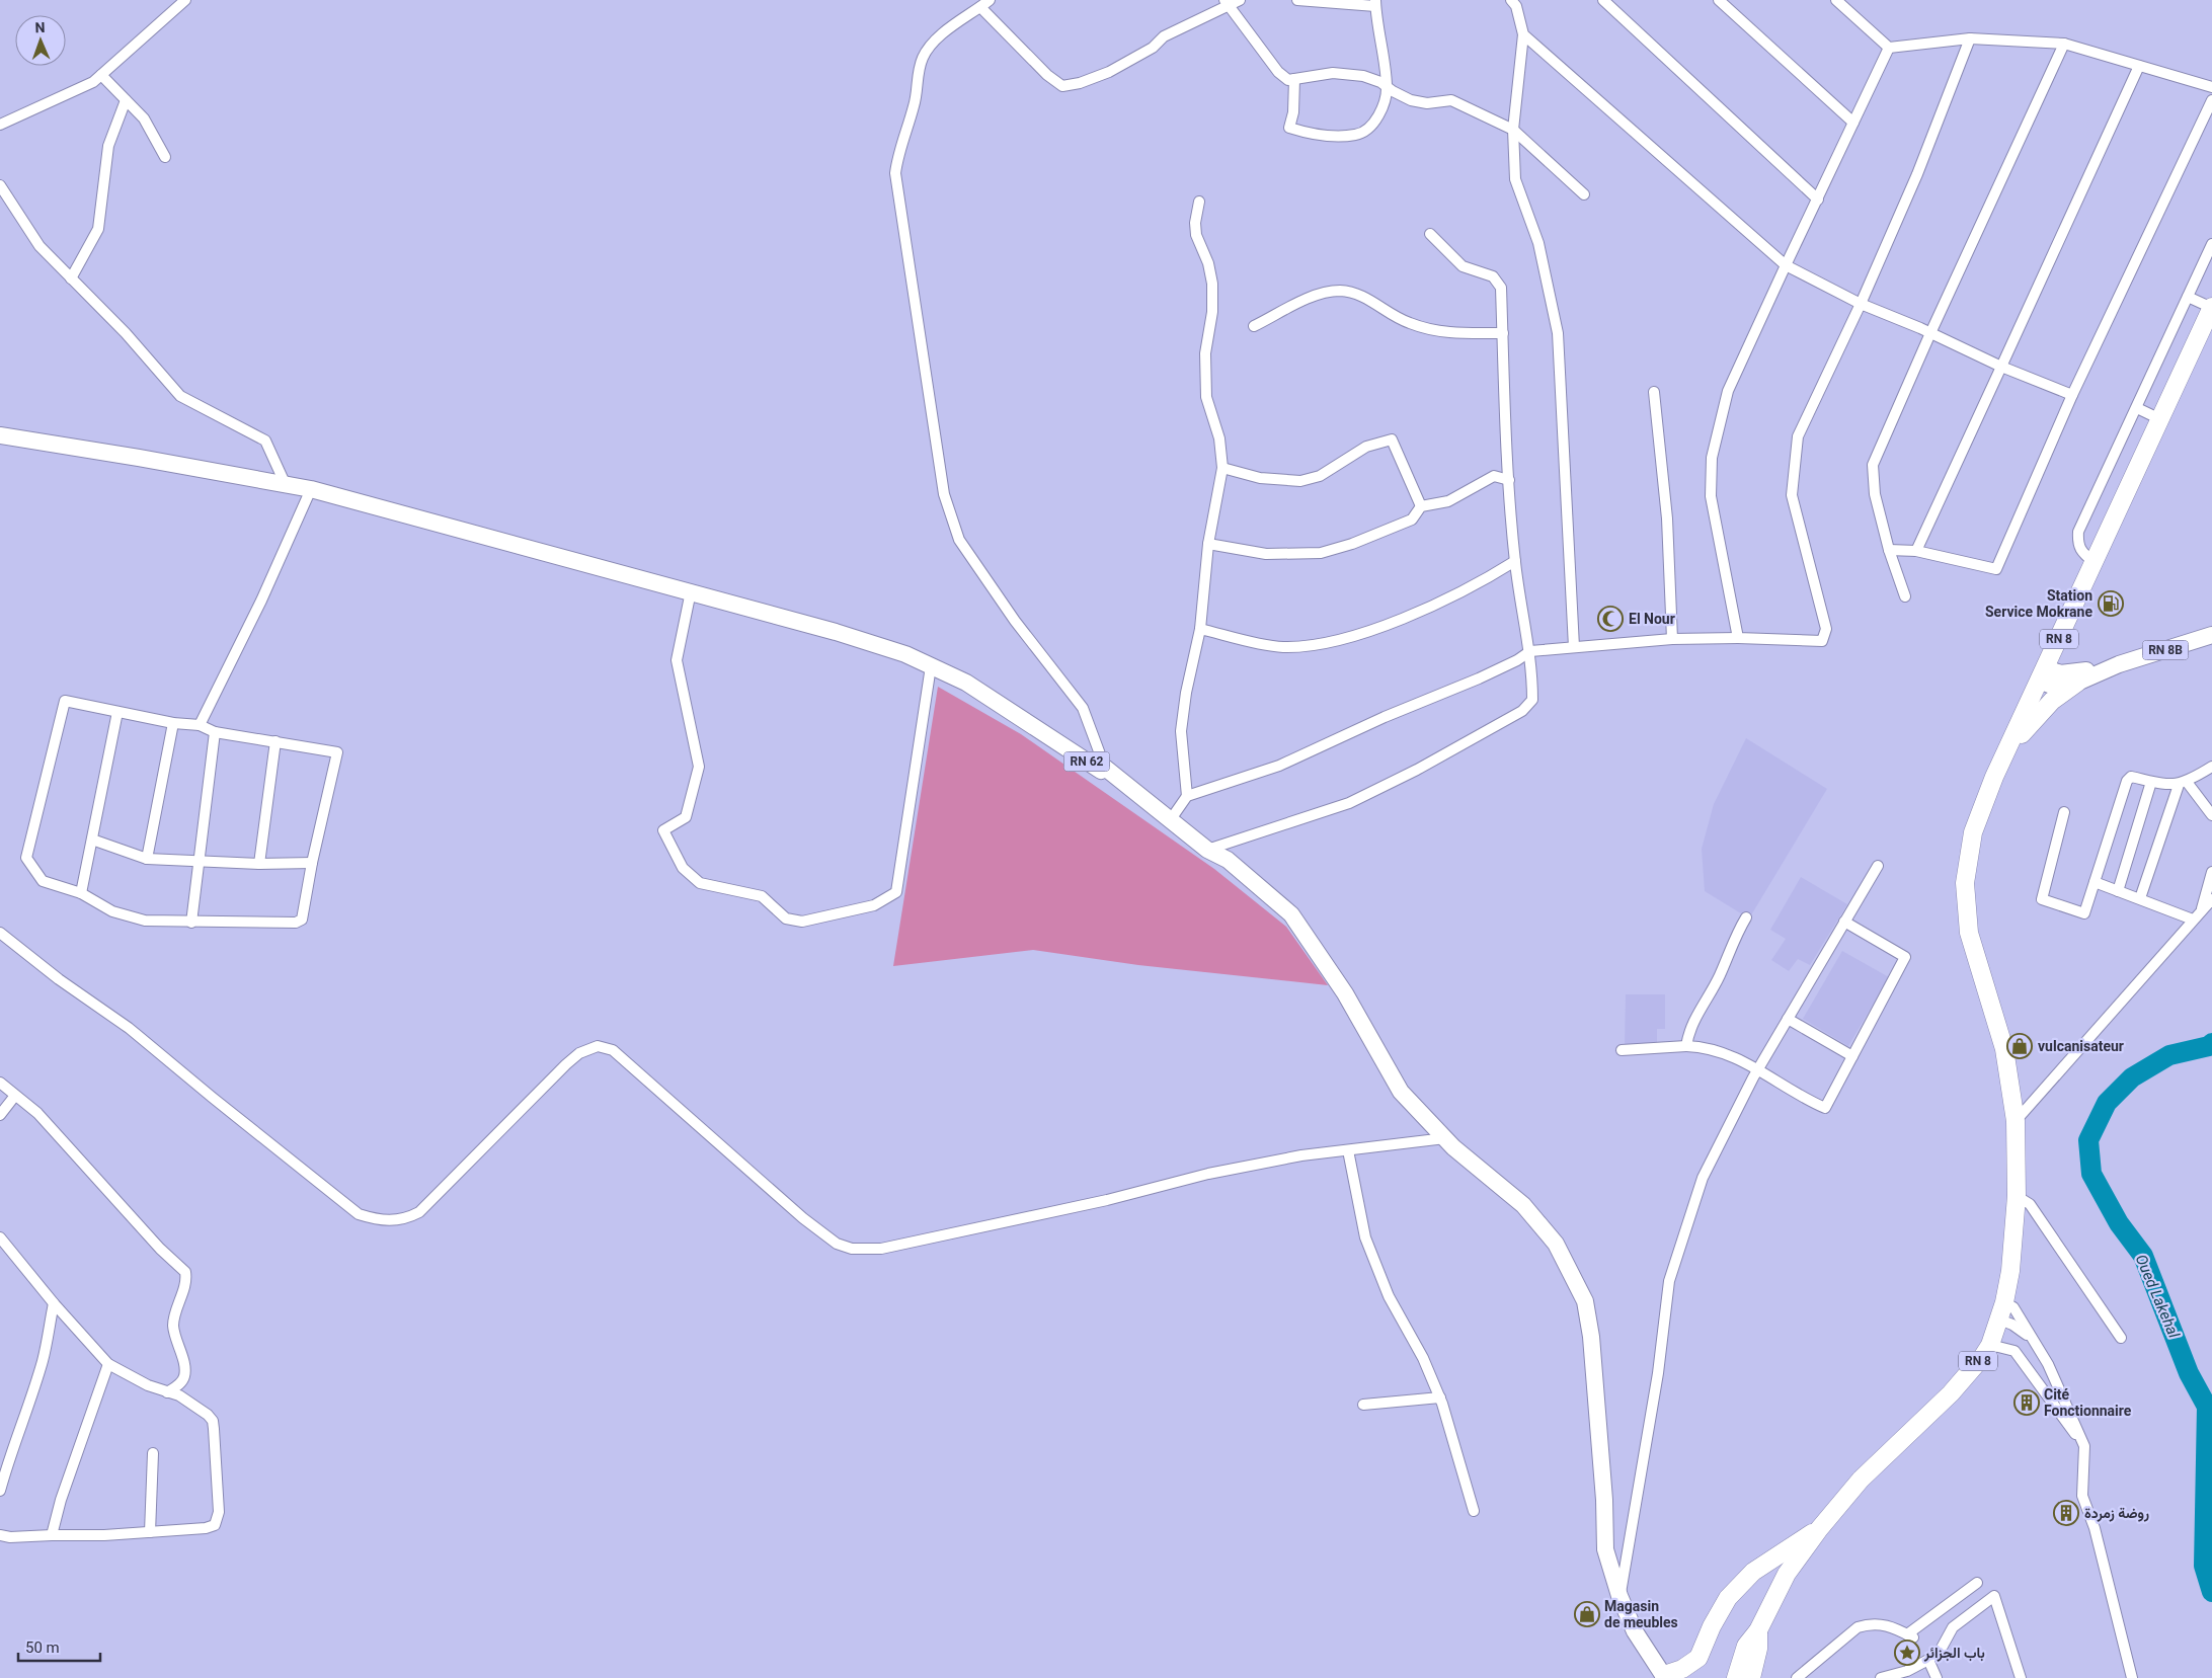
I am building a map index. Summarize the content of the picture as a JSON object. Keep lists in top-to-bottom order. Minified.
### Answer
{"streets":{"highway":["RN 8"],"main road":["RN 8B","RN 62"]},"crossings":[["RN 8","RN 8B"]],"water":["Oued Lakehal"],"places":{"fuel station":["Station Service Mokrane"],"mosque":["El Nour"],"shop":["vulcanisateur","Magasin de meubles"],"building":["Cité Fonctionnaire","روضة زمردة"],"place":["باب الجزائر"]},"scale_bar":"50 m","north":"top"}
